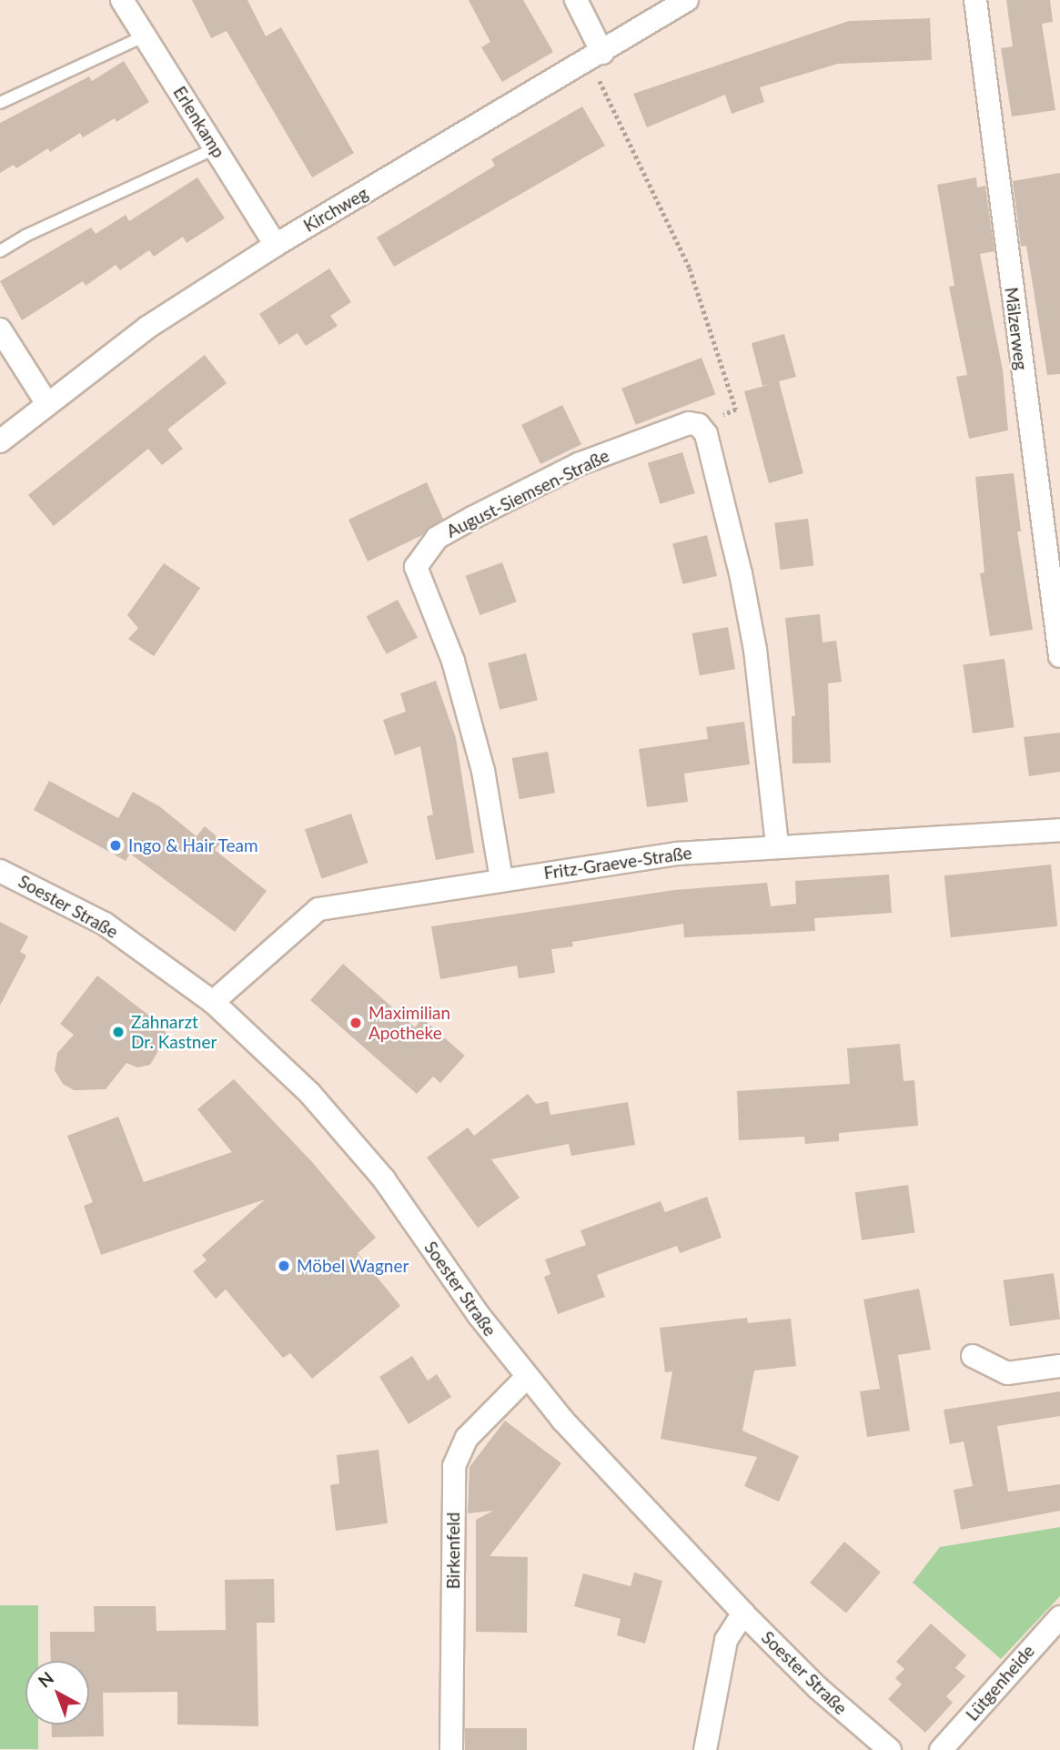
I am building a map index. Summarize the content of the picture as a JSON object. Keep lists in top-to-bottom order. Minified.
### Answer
{"streets":{"street":["Erlenkamp","Kirchweg","Mälzerweg","August-Siemsen-Straße","Fritz-Graeve-Straße","Soester Straße","Birkenfeld","Lütgenheide"]},"crossings":[["Erlenkamp","Kirchweg"],["August-Siemsen-Straße","Fritz-Graeve-Straße"],["Fritz-Graeve-Straße","Soester Straße"],["Soester Straße","Birkenfeld"]],"places":["Ingo & Hair Team","Maximilian Apotheke","Zahnarzt Dr. Kastner","Möbel Wagner"],"north":"top left"}
